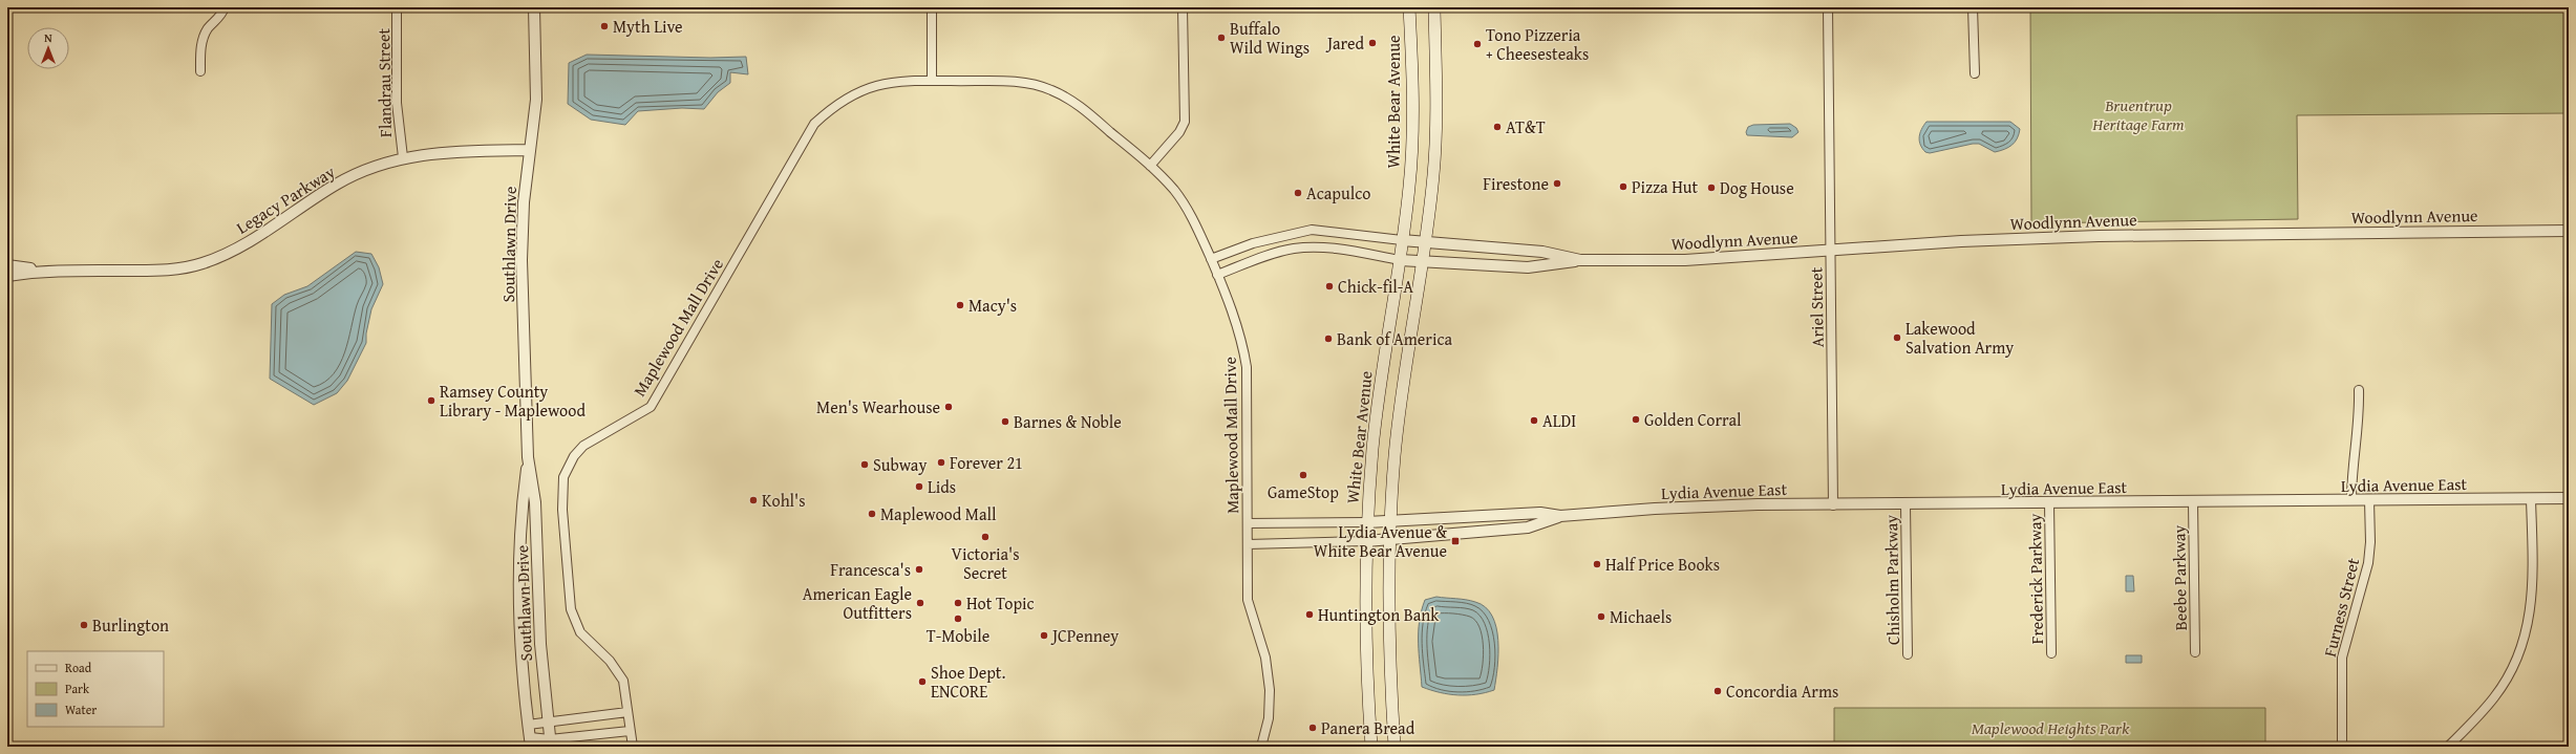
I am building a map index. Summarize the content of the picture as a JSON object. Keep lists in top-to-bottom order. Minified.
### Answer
{"streets":{"main road":["White Bear Avenue"],"street":["Flandrau Street","Legacy Parkway","Woodlynn Avenue","Southlawn Drive","Ariel Street","Maplewood Mall Drive","Lydia Avenue East","Beebe Parkway","Frederick Parkway","Chisholm Parkway","Furness Street"]},"crossings":[["Flandrau Street","Legacy Parkway"],["White Bear Avenue","Woodlynn Avenue"],["White Bear Avenue","Maplewood Mall Drive"],["White Bear Avenue","Lydia Avenue East"],["Legacy Parkway","Southlawn Drive"],["Woodlynn Avenue","Ariel Street"],["Ariel Street","Lydia Avenue East"],["Maplewood Mall Drive","Lydia Avenue East"],["Lydia Avenue East","Beebe Parkway"],["Lydia Avenue East","Frederick Parkway"],["Lydia Avenue East","Chisholm Parkway"],["Lydia Avenue East","Furness Street"]],"parks":["Bruentrup Heritage Farm","Maplewood Heights Park"],"places":{"other":["Myth Live","Buffalo Wild Wings","Jared","Tono Pizzeria + Cheesesteaks","AT&T","Firestone","Pizza Hut","Dog House","Acapulco","Chick-fil-A","Macy's","Lakewood Salvation Army","Bank of America","Ramsey County Library - Maplewood","Men's Wearhouse","Golden Corral","ALDI","Barnes & Noble","Forever 21","Subway","GameStop","Lids","Kohl's","Maplewood Mall","Victoria's Secret","Half Price Books","Francesca's","American Eagle Outfitters","Hot Topic","Huntington Bank","Michaels","T-Mobile","Burlington","JCPenney","Shoe Dept. ENCORE","Concordia Arms","Panera Bread"],"transit":["Lydia Avenue & White Bear Avenue"]},"legend":["Road","Park","Water"],"north":"top"}
